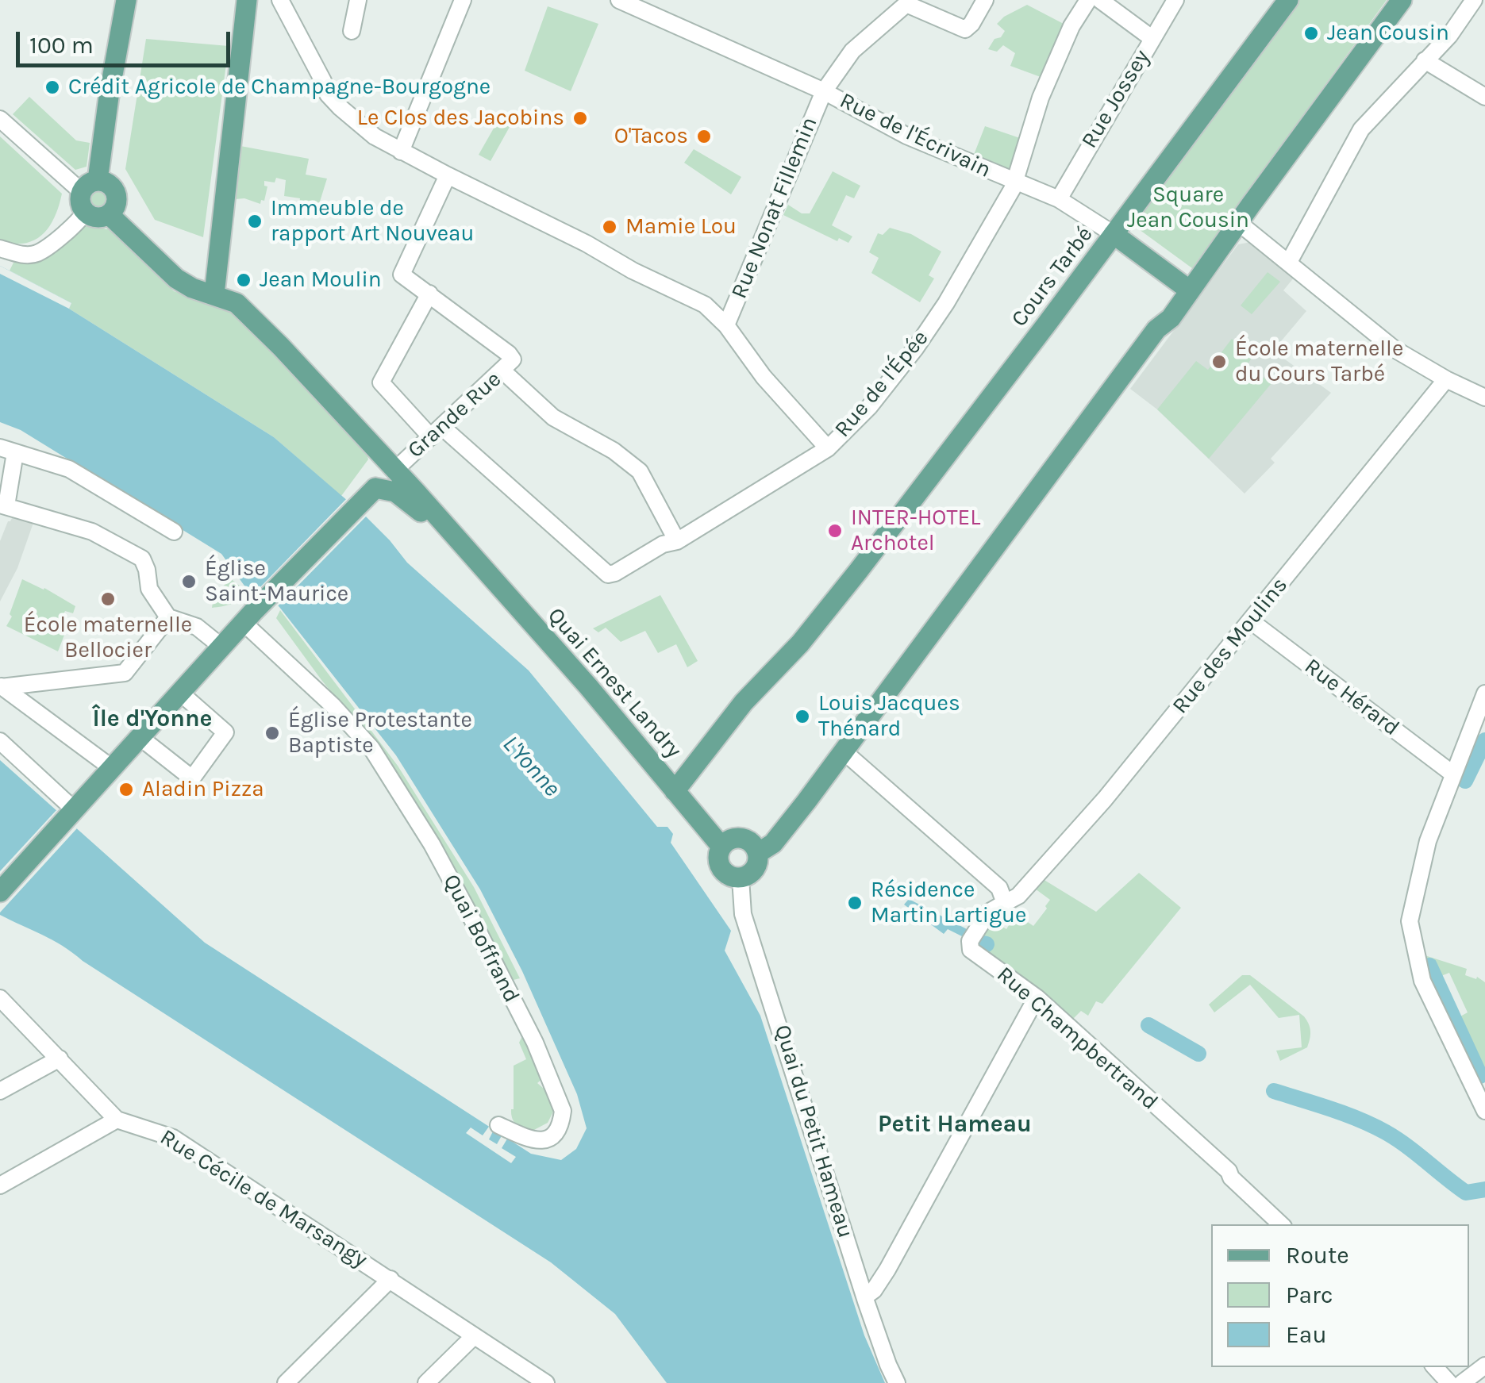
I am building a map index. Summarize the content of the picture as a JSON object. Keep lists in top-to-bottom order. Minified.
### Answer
{"streets":{"main road":["Cours Tarbé","Quai Ernest Landry"],"street":["Rue Jossey","Rue de l'Écrivain","Rue Nonat Fillemin","Rue de l'Épée","Grande Rue","Rue des Moulins","Rue Hérard","Quai Boffrand","Rue Champbertrand","Quai du Petit Hameau","Rue Cécile de Marsangy"]},"crossings":[["Rue Jossey","Rue de l'Écrivain"],["Rue de l'Écrivain","Rue Nonat Fillemin"],["Rue de l'Écrivain","Cours Tarbé"],["Rue de l'Écrivain","Rue de l'Épée"],["Cours Tarbé","Quai Ernest Landry"],["Rue de l'Épée","Grande Rue"],["Grande Rue","Quai Ernest Landry"],["Rue des Moulins","Rue Hérard"],["Rue des Moulins","Rue Champbertrand"],["Quai Ernest Landry","Quai du Petit Hameau"]],"districts":["Île d'Yonne","Petit Hameau"],"water":["L'Yonne"],"parks":["Square Jean Cousin"],"places":["Jean Cousin","Crédit Agricole de Champagne-Bourgogne","Le Clos des Jacobins","O'Tacos","Immeuble de rapport Art Nouveau","Mamie Lou","Jean Moulin","École maternelle du Cours Tarbé","INTER-HOTEL Archotel","Église Saint-Maurice","École maternelle Bellocier","Louis Jacques Thénard","Église Protestante Baptiste","Aladin Pizza","Résidence Martin Lartigue"],"legend":["Route","Parc","Eau"],"scale_bar":"100 m"}
